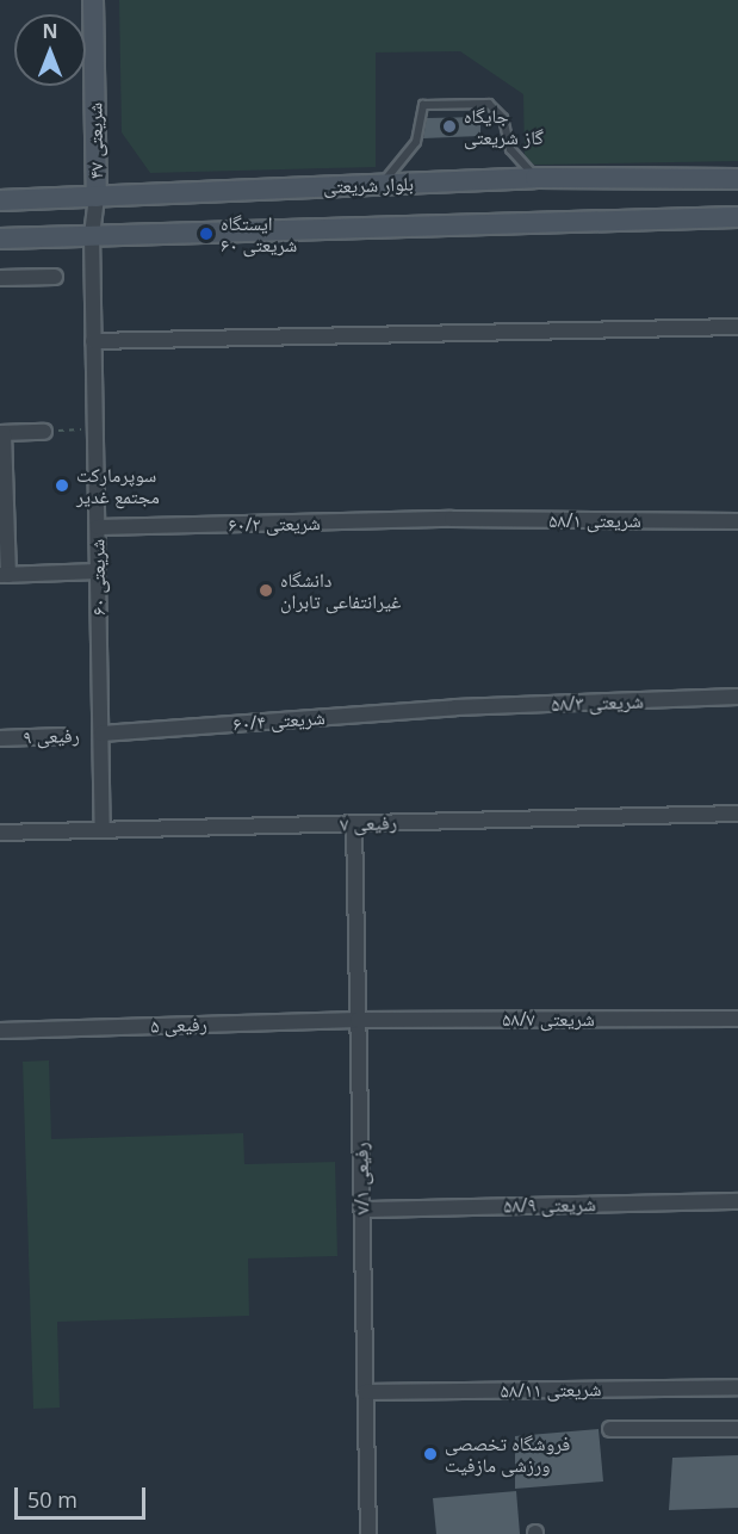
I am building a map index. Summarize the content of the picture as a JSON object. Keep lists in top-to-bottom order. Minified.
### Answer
{"streets":{"main road":["شریعتی ۴۷","بلوار شریعتی"],"street":["شریعتی ۵۸/۱","شریعتی ۶۰/۲","شریعتی ۶۰","شریعتی ۵۸/۳","شریعتی ۶۰/۴","رفیعی ۹","رفیعی ۷","شریعتی ۵۸/۷","رفیعی ۵","رفیعی ۷/۱","شریعتی ۵۸/۹","شریعتی ۵۸/۱۱"]},"crossings":[["شریعتی ۴۷","بلوار شریعتی"],["شریعتی ۴۷","شریعتی ۶۰"],["بلوار شریعتی","شریعتی ۶۰"],["شریعتی ۵۸/۱","شریعتی ۶۰/۲"],["شریعتی ۶۰/۲","شریعتی ۶۰"],["شریعتی ۶۰","شریعتی ۶۰/۴"],["شریعتی ۶۰","رفیعی ۷"],["شریعتی ۵۸/۳","شریعتی ۶۰/۴"],["رفیعی ۷","رفیعی ۷/۱"],["شریعتی ۵۸/۷","رفیعی ۵"],["شریعتی ۵۸/۷","رفیعی ۷/۱"],["رفیعی ۵","رفیعی ۷/۱"],["رفیعی ۷/۱","شریعتی ۵۸/۹"],["رفیعی ۷/۱","شریعتی ۵۸/۱۱"]],"places":["جایگاه گاز شریعتی","ایستگاه شریعتی ۶۰","سوپرمارکت مجتمع غدیر","دانشگاه غیرانتفاعی تابران","فروشگاه تخصصی ورزشی مازفیت"],"scale_bar":"50 m","north":"top"}
